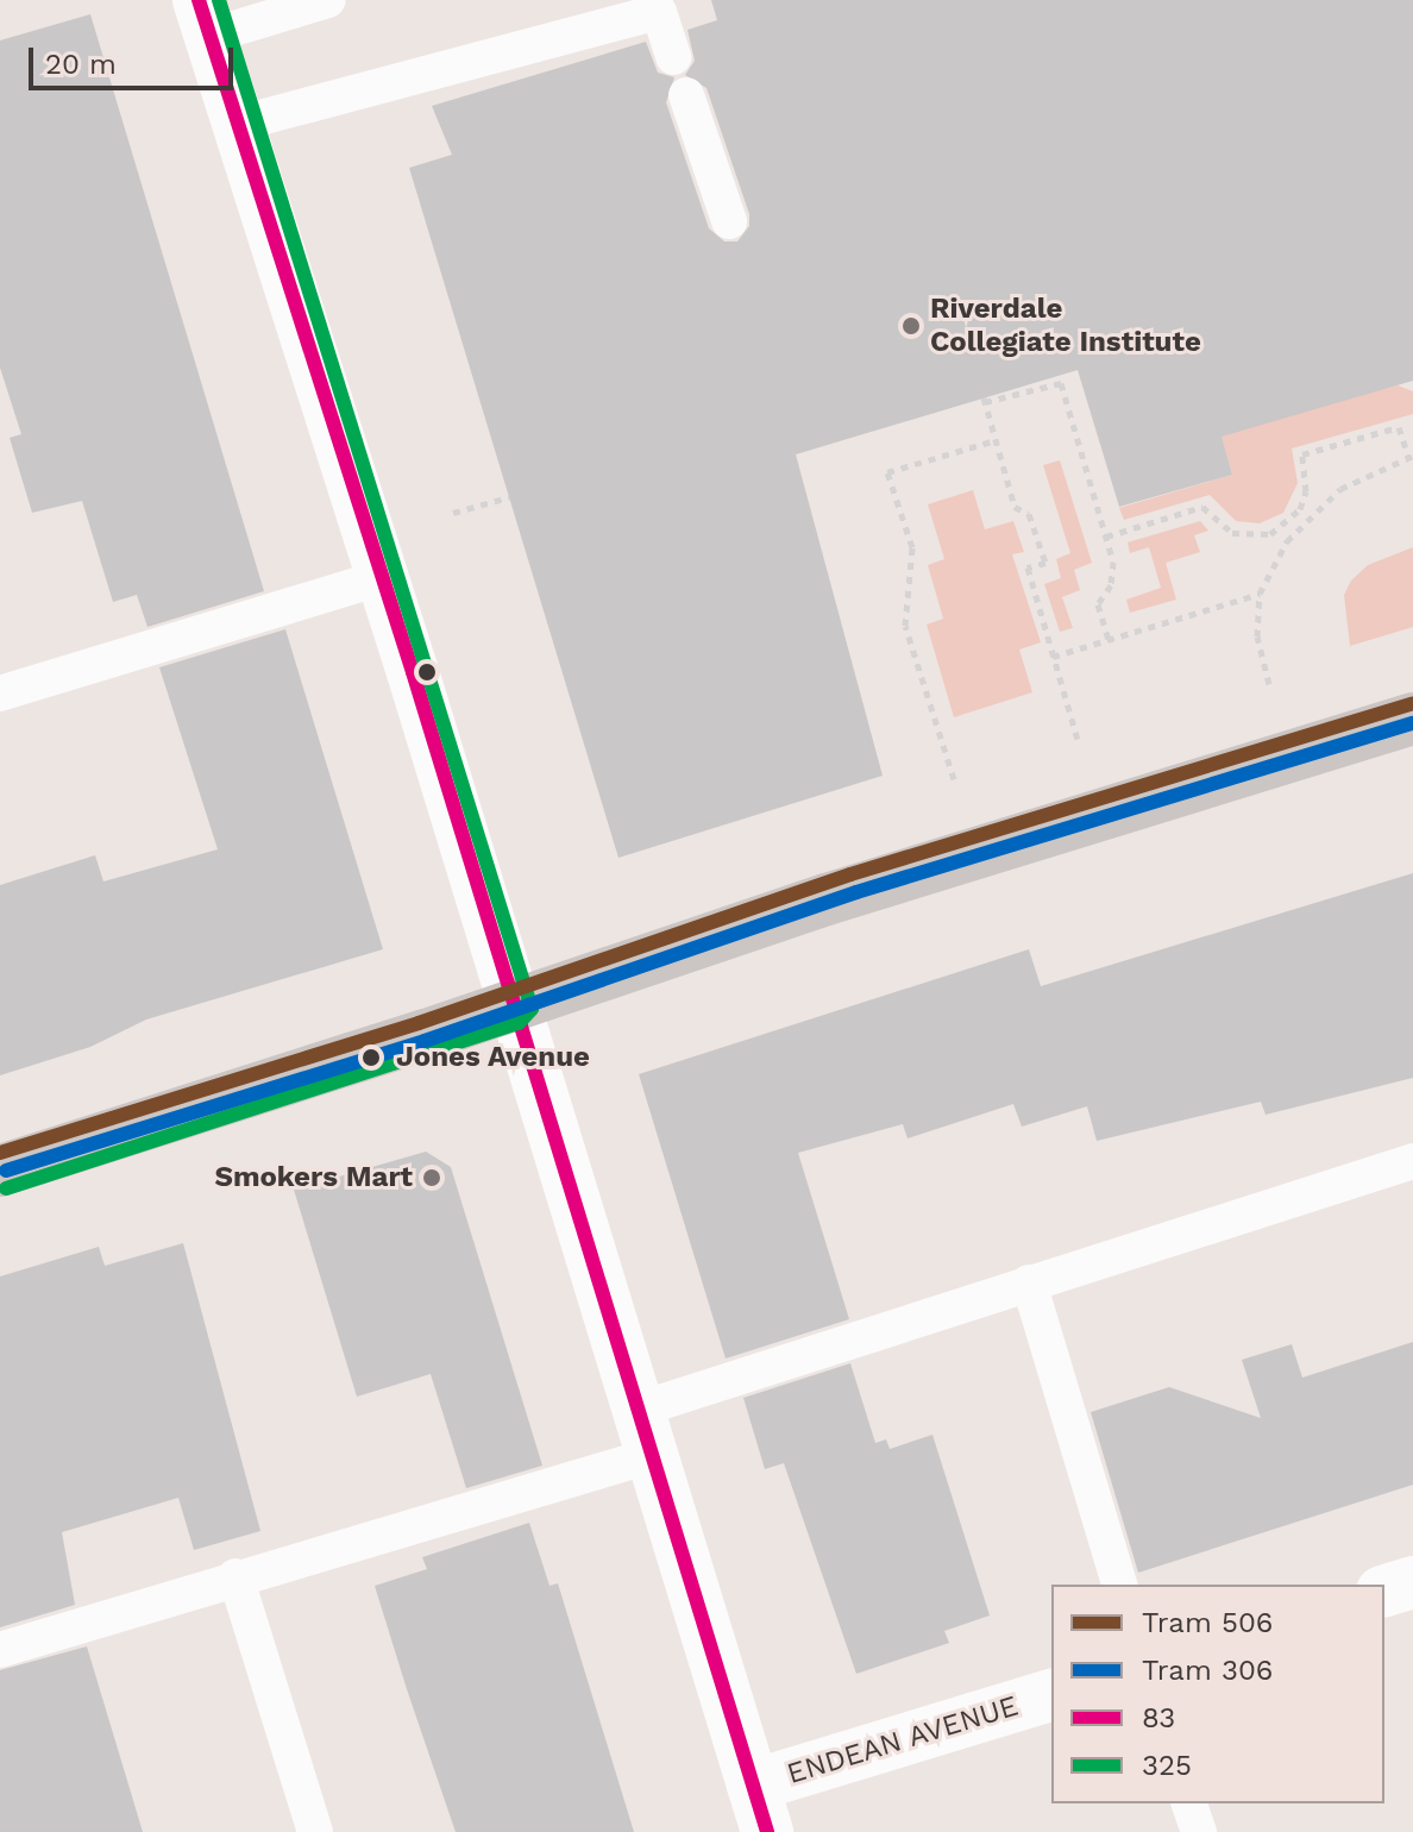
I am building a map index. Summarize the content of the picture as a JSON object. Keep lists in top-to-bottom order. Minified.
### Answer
{"streets":{"street":["ENDEAN AVENUE"]},"places":["Riverdale Collegiate Institute","Jones Avenue","Smokers Mart"],"lines":["transit line 83","transit line 325","tram line 506","tram line 306"],"legend":["Tram 506","Tram 306","83","325"],"scale_bar":"20 m"}
